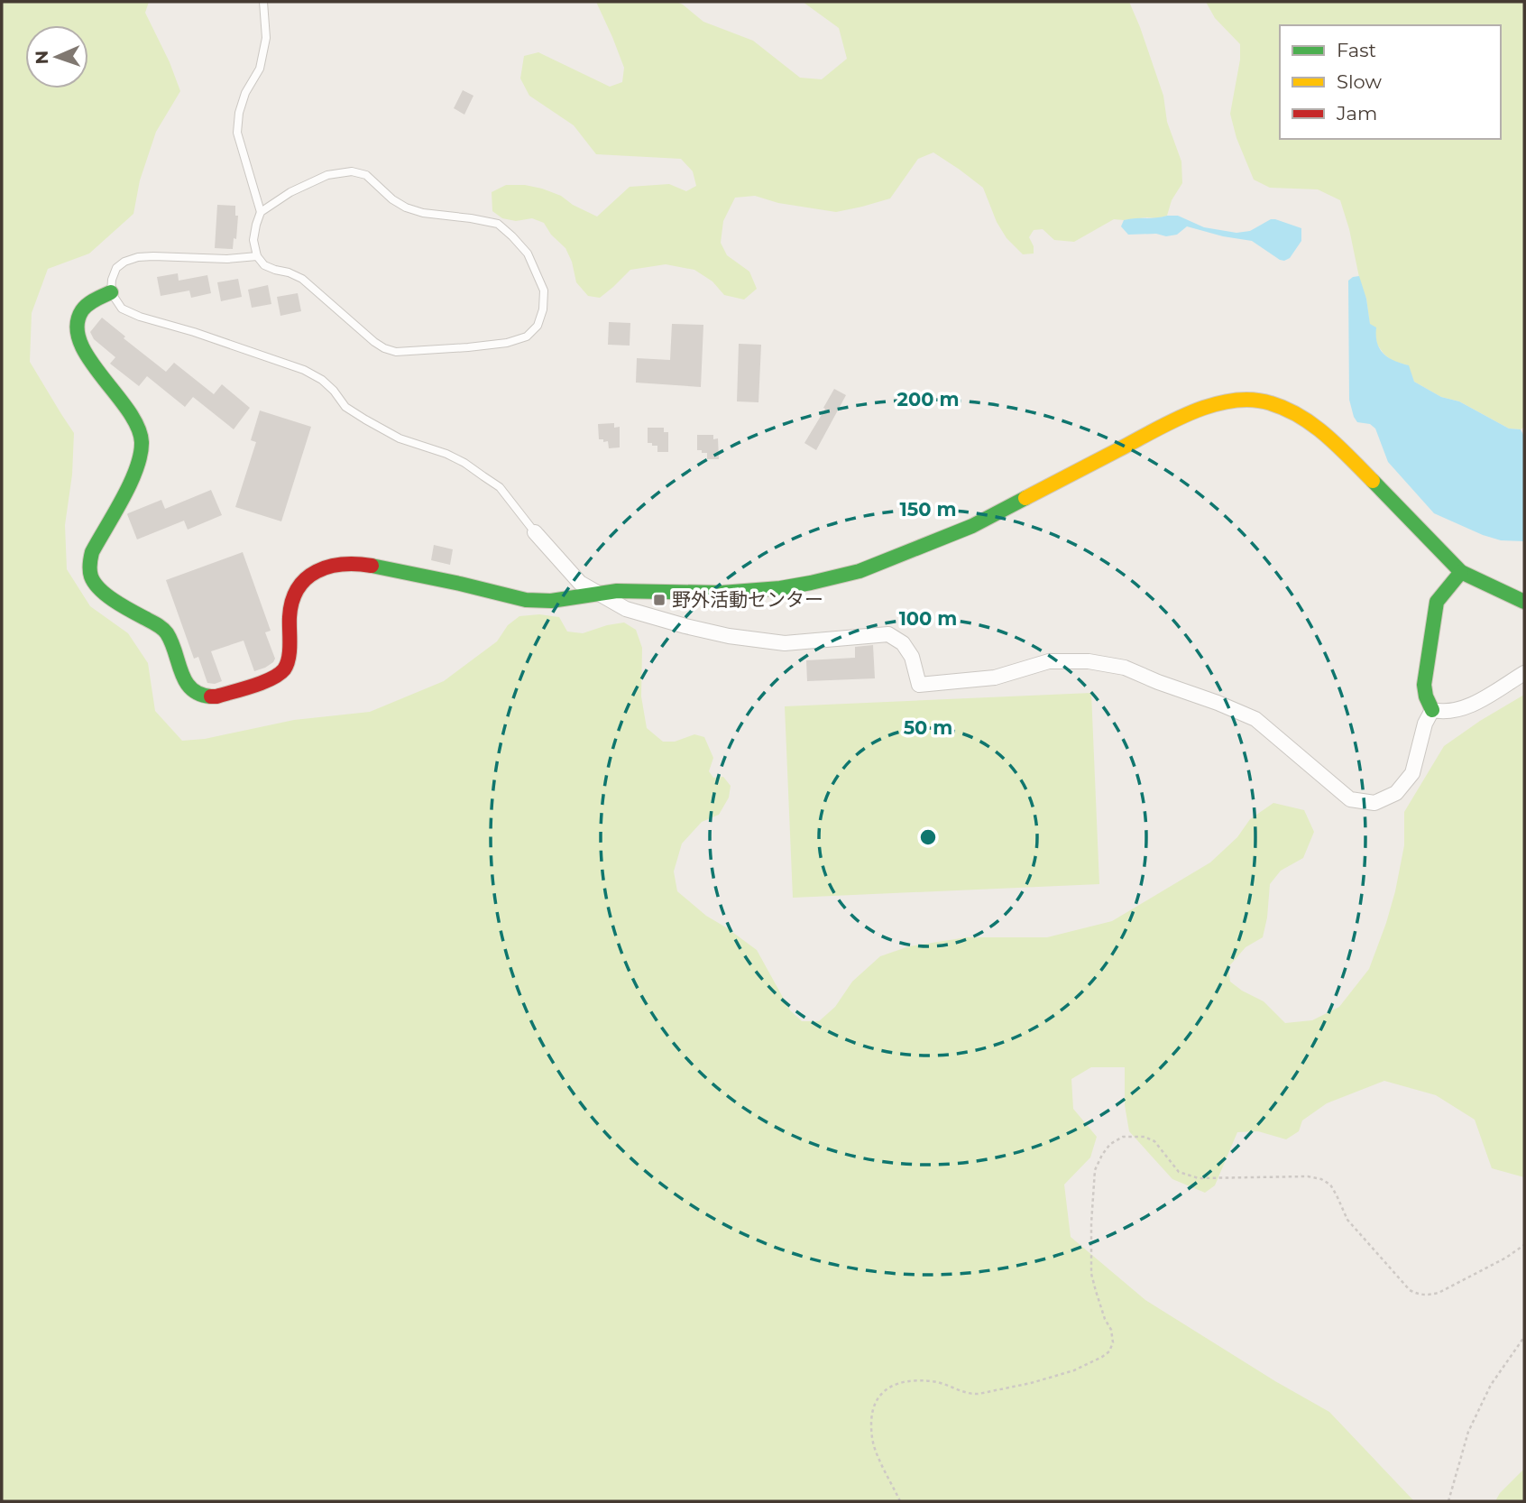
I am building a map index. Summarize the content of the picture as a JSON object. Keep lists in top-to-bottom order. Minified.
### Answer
{"places":{"transit":["野外活動センター"]},"legend":["Fast","Slow","Jam"],"north":"left","rings":["200 m","150 m","100 m","50 m"]}
